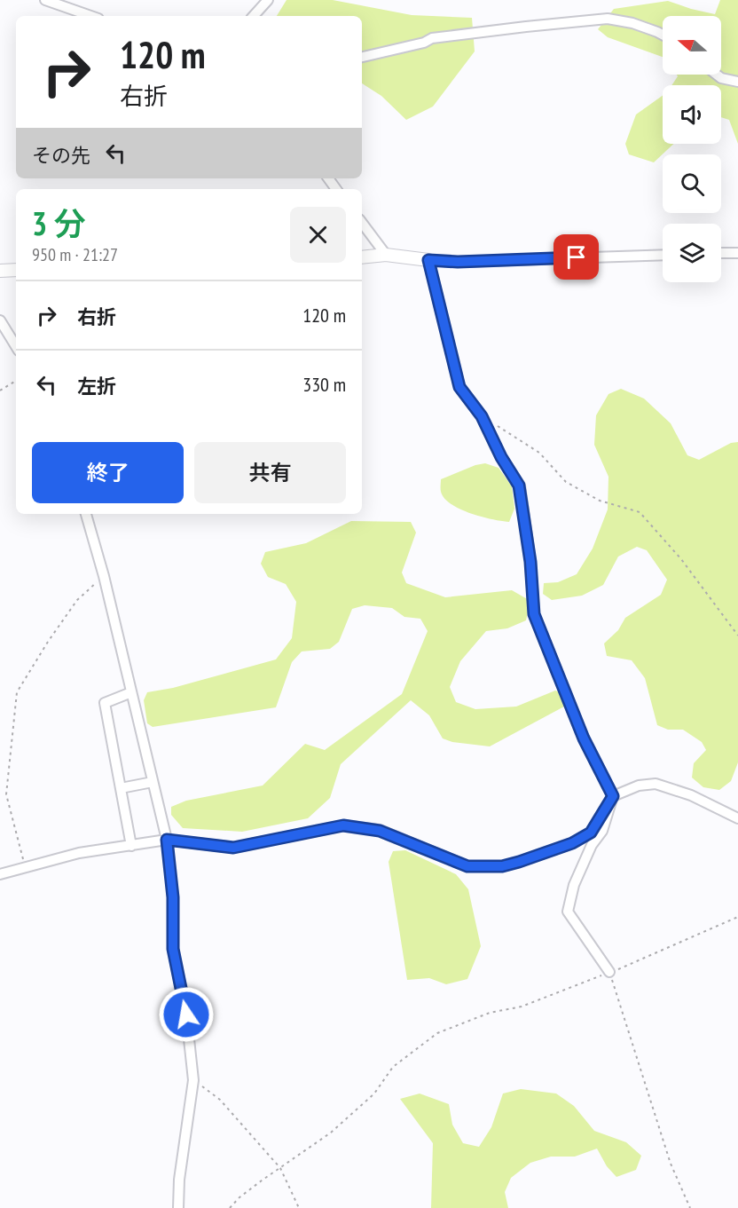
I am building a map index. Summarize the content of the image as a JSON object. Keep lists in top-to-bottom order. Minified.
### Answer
{"north":"left","page":{"turn":["120 m","右折"],"then":"その先","heading":["3 分","950 m · 21:27"],"list":[{"name":"右折","value":"120 m"},{"name":"左折","value":"330 m"}],"buttons":["終了","共有"]}}
